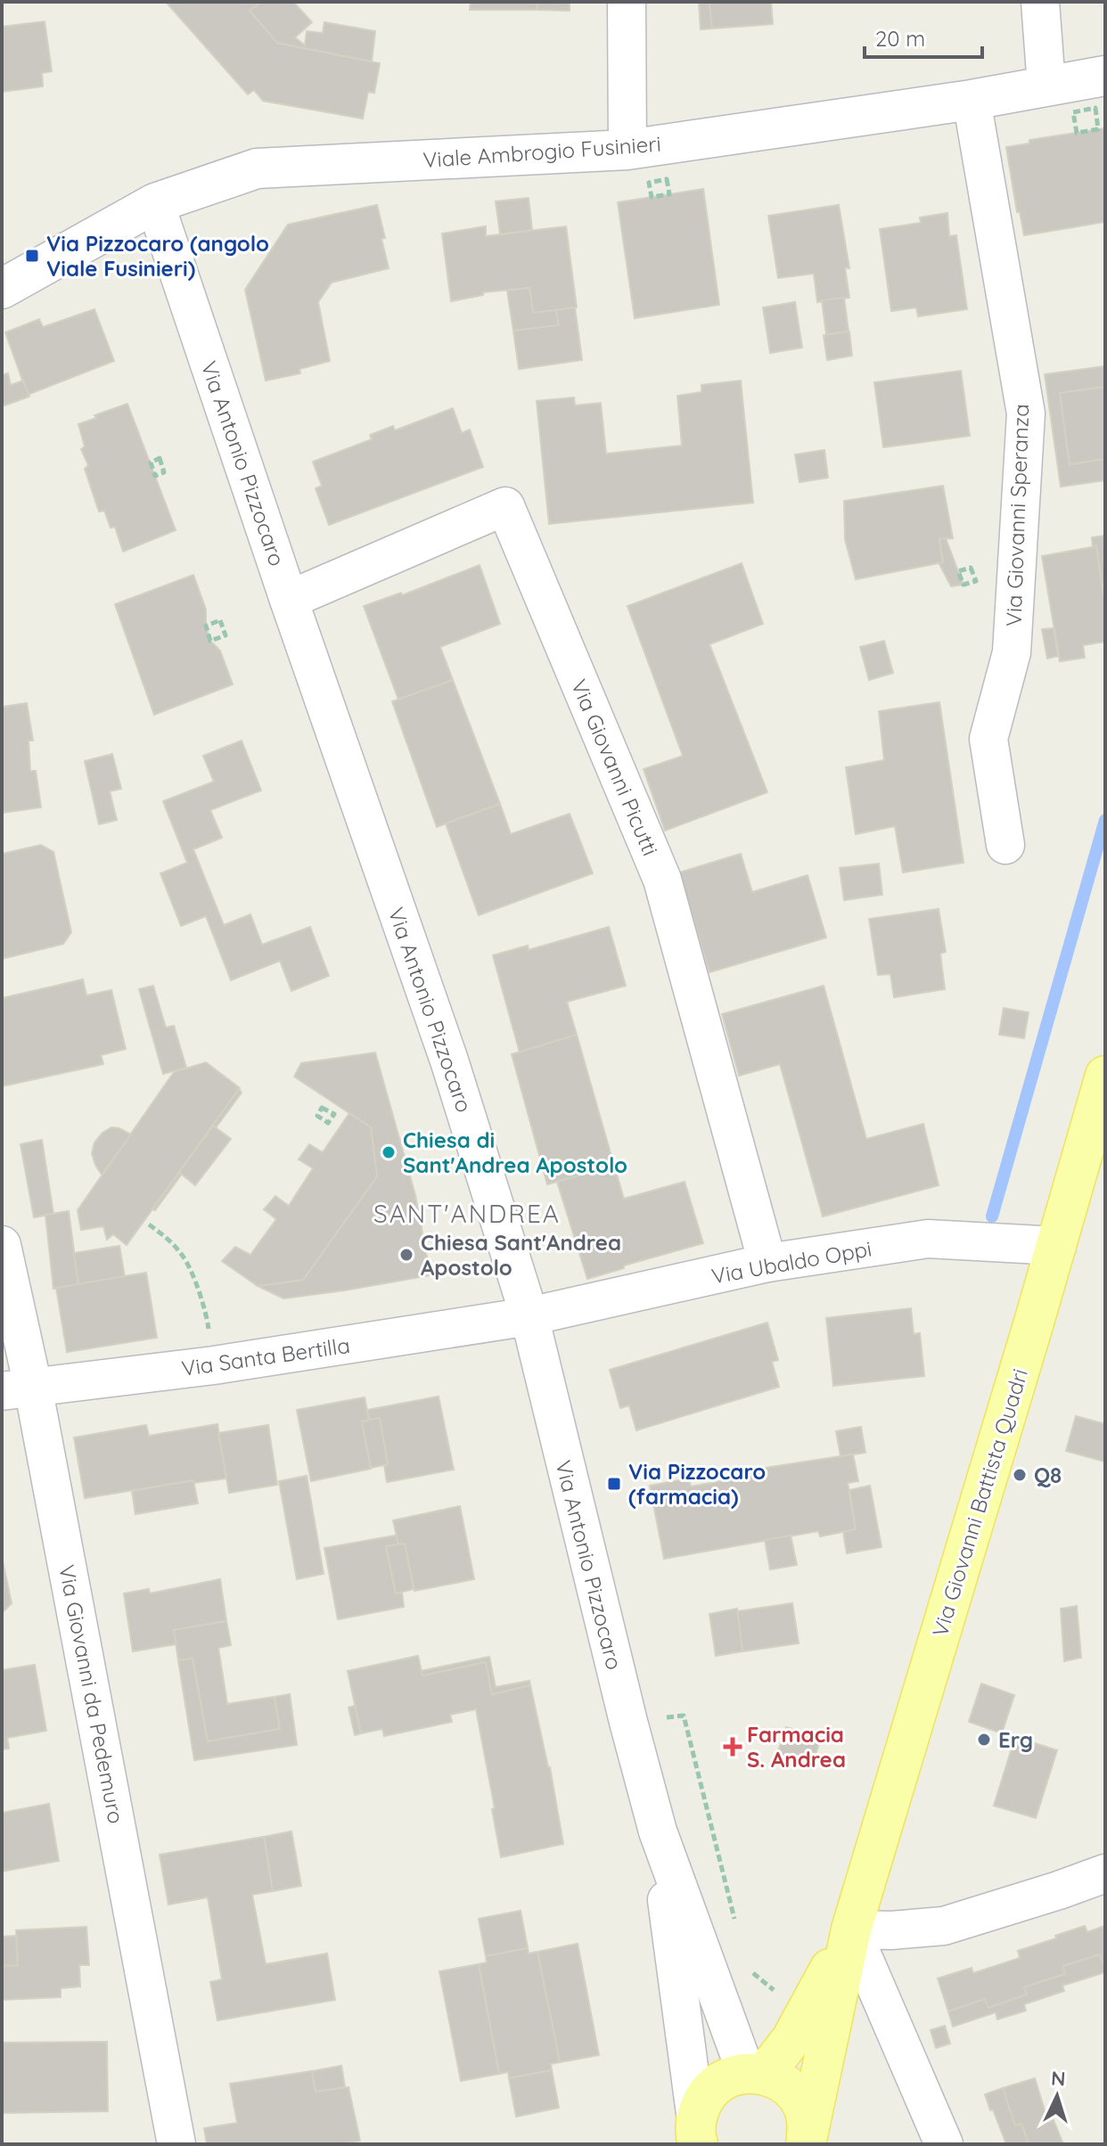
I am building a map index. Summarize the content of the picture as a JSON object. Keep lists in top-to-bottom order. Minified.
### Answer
{"streets":{"main road":["Via Giovanni Battista Quadri"],"street":["Viale Ambrogio Fusinieri","Via Antonio Pizzocaro","Via Giovanni Speranza","Via Giovanni Picutti","Via Ubaldo Oppi","Via Santa Bertilla","Via Giovanni da Pedemuro"]},"crossings":[["Viale Ambrogio Fusinieri","Via Antonio Pizzocaro"],["Viale Ambrogio Fusinieri","Via Giovanni Speranza"],["Via Antonio Pizzocaro","Via Giovanni Picutti"],["Via Antonio Pizzocaro","Via Ubaldo Oppi"],["Via Antonio Pizzocaro","Via Santa Bertilla"],["Via Antonio Pizzocaro","Via Giovanni Battista Quadri"],["Via Giovanni Picutti","Via Ubaldo Oppi"],["Via Ubaldo Oppi","Via Santa Bertilla"],["Via Ubaldo Oppi","Via Giovanni Battista Quadri"],["Via Santa Bertilla","Via Giovanni da Pedemuro"]],"districts":["SANT'ANDREA"],"places":{"transit":["Via Pizzocaro (angolo Viale Fusinieri)","Via Pizzocaro (farmacia)"],"other":["Chiesa di Sant'Andrea Apostolo","Chiesa Sant'Andrea Apostolo","Q8","Erg"],"health":["Farmacia S. Andrea"]},"scale_bar":"20 m","north":"top"}
